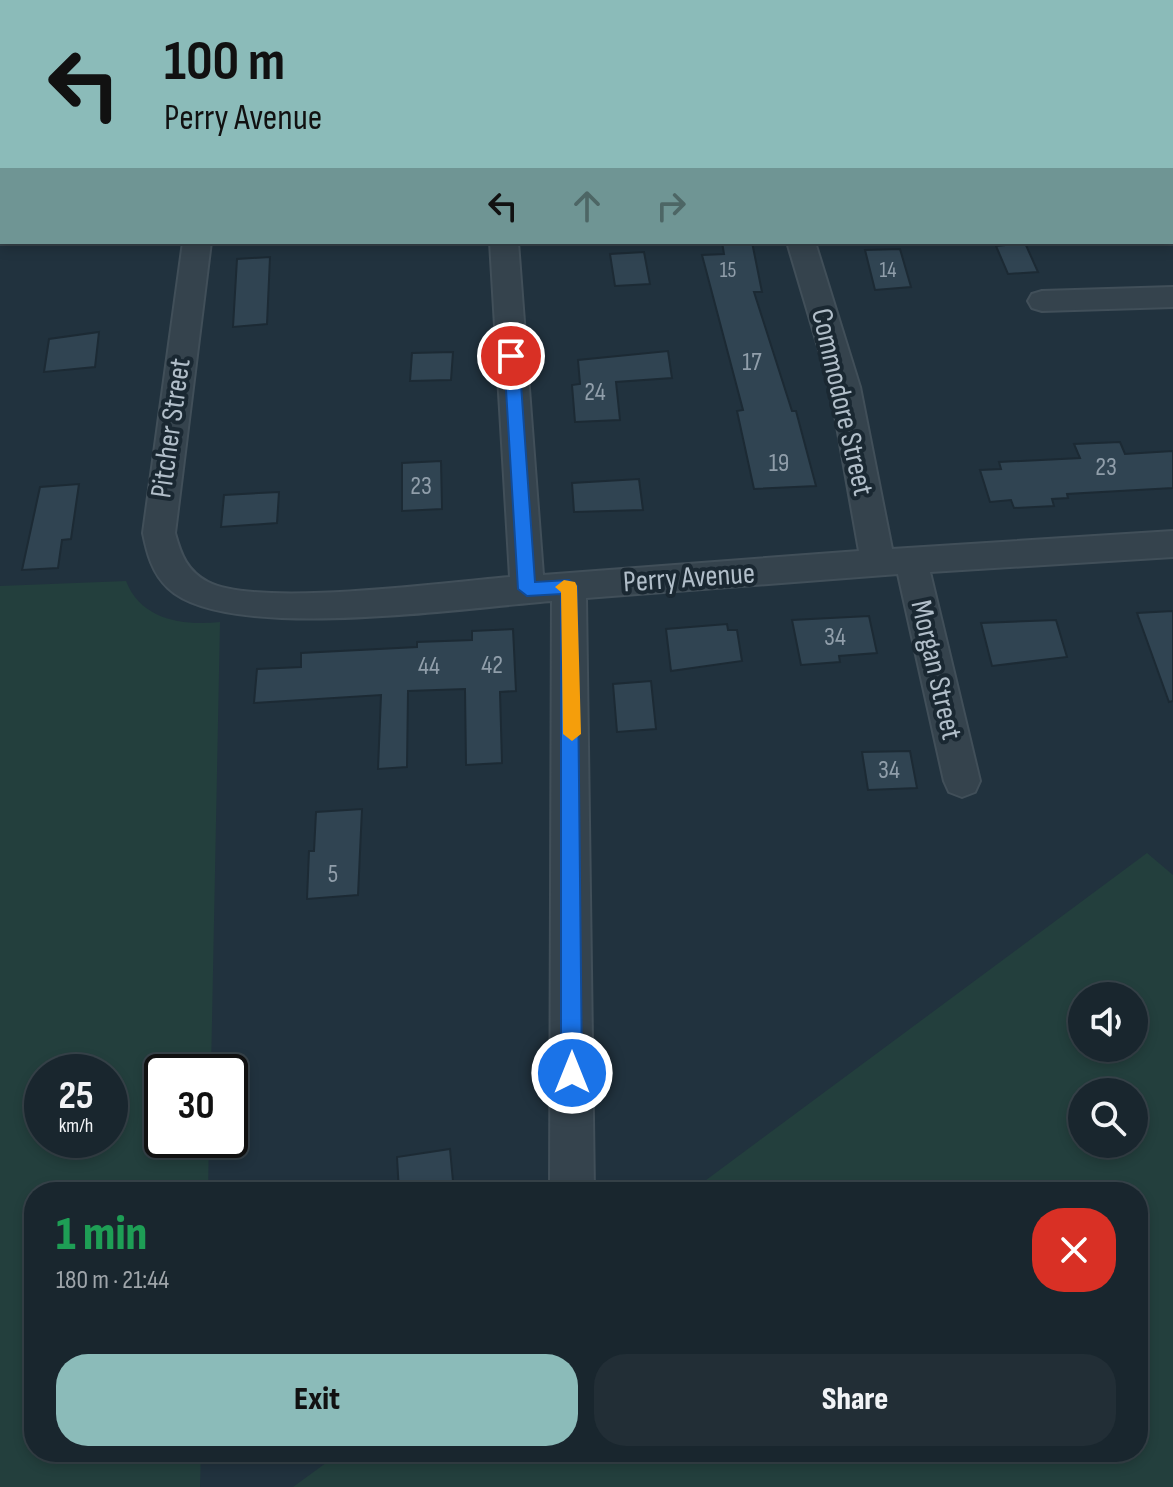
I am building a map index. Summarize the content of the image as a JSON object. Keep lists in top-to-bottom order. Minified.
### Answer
{"streets":{"street":["Commodore Street","Pitcher Street","Perry Avenue","Morgan Street"]},"crossings":[["Commodore Street","Perry Avenue"],["Commodore Street","Morgan Street"],["Pitcher Street","Perry Avenue"],["Perry Avenue","Morgan Street"]],"house_numbers":["15","14","17","24","19","23","23","34","42","44","34","5"],"page":{"turn":["100 m","Perry Avenue"],"speed":"25 km/h","limit":"30","heading":["1 min","180 m · 21:44"],"buttons":["Exit","Share"]}}
